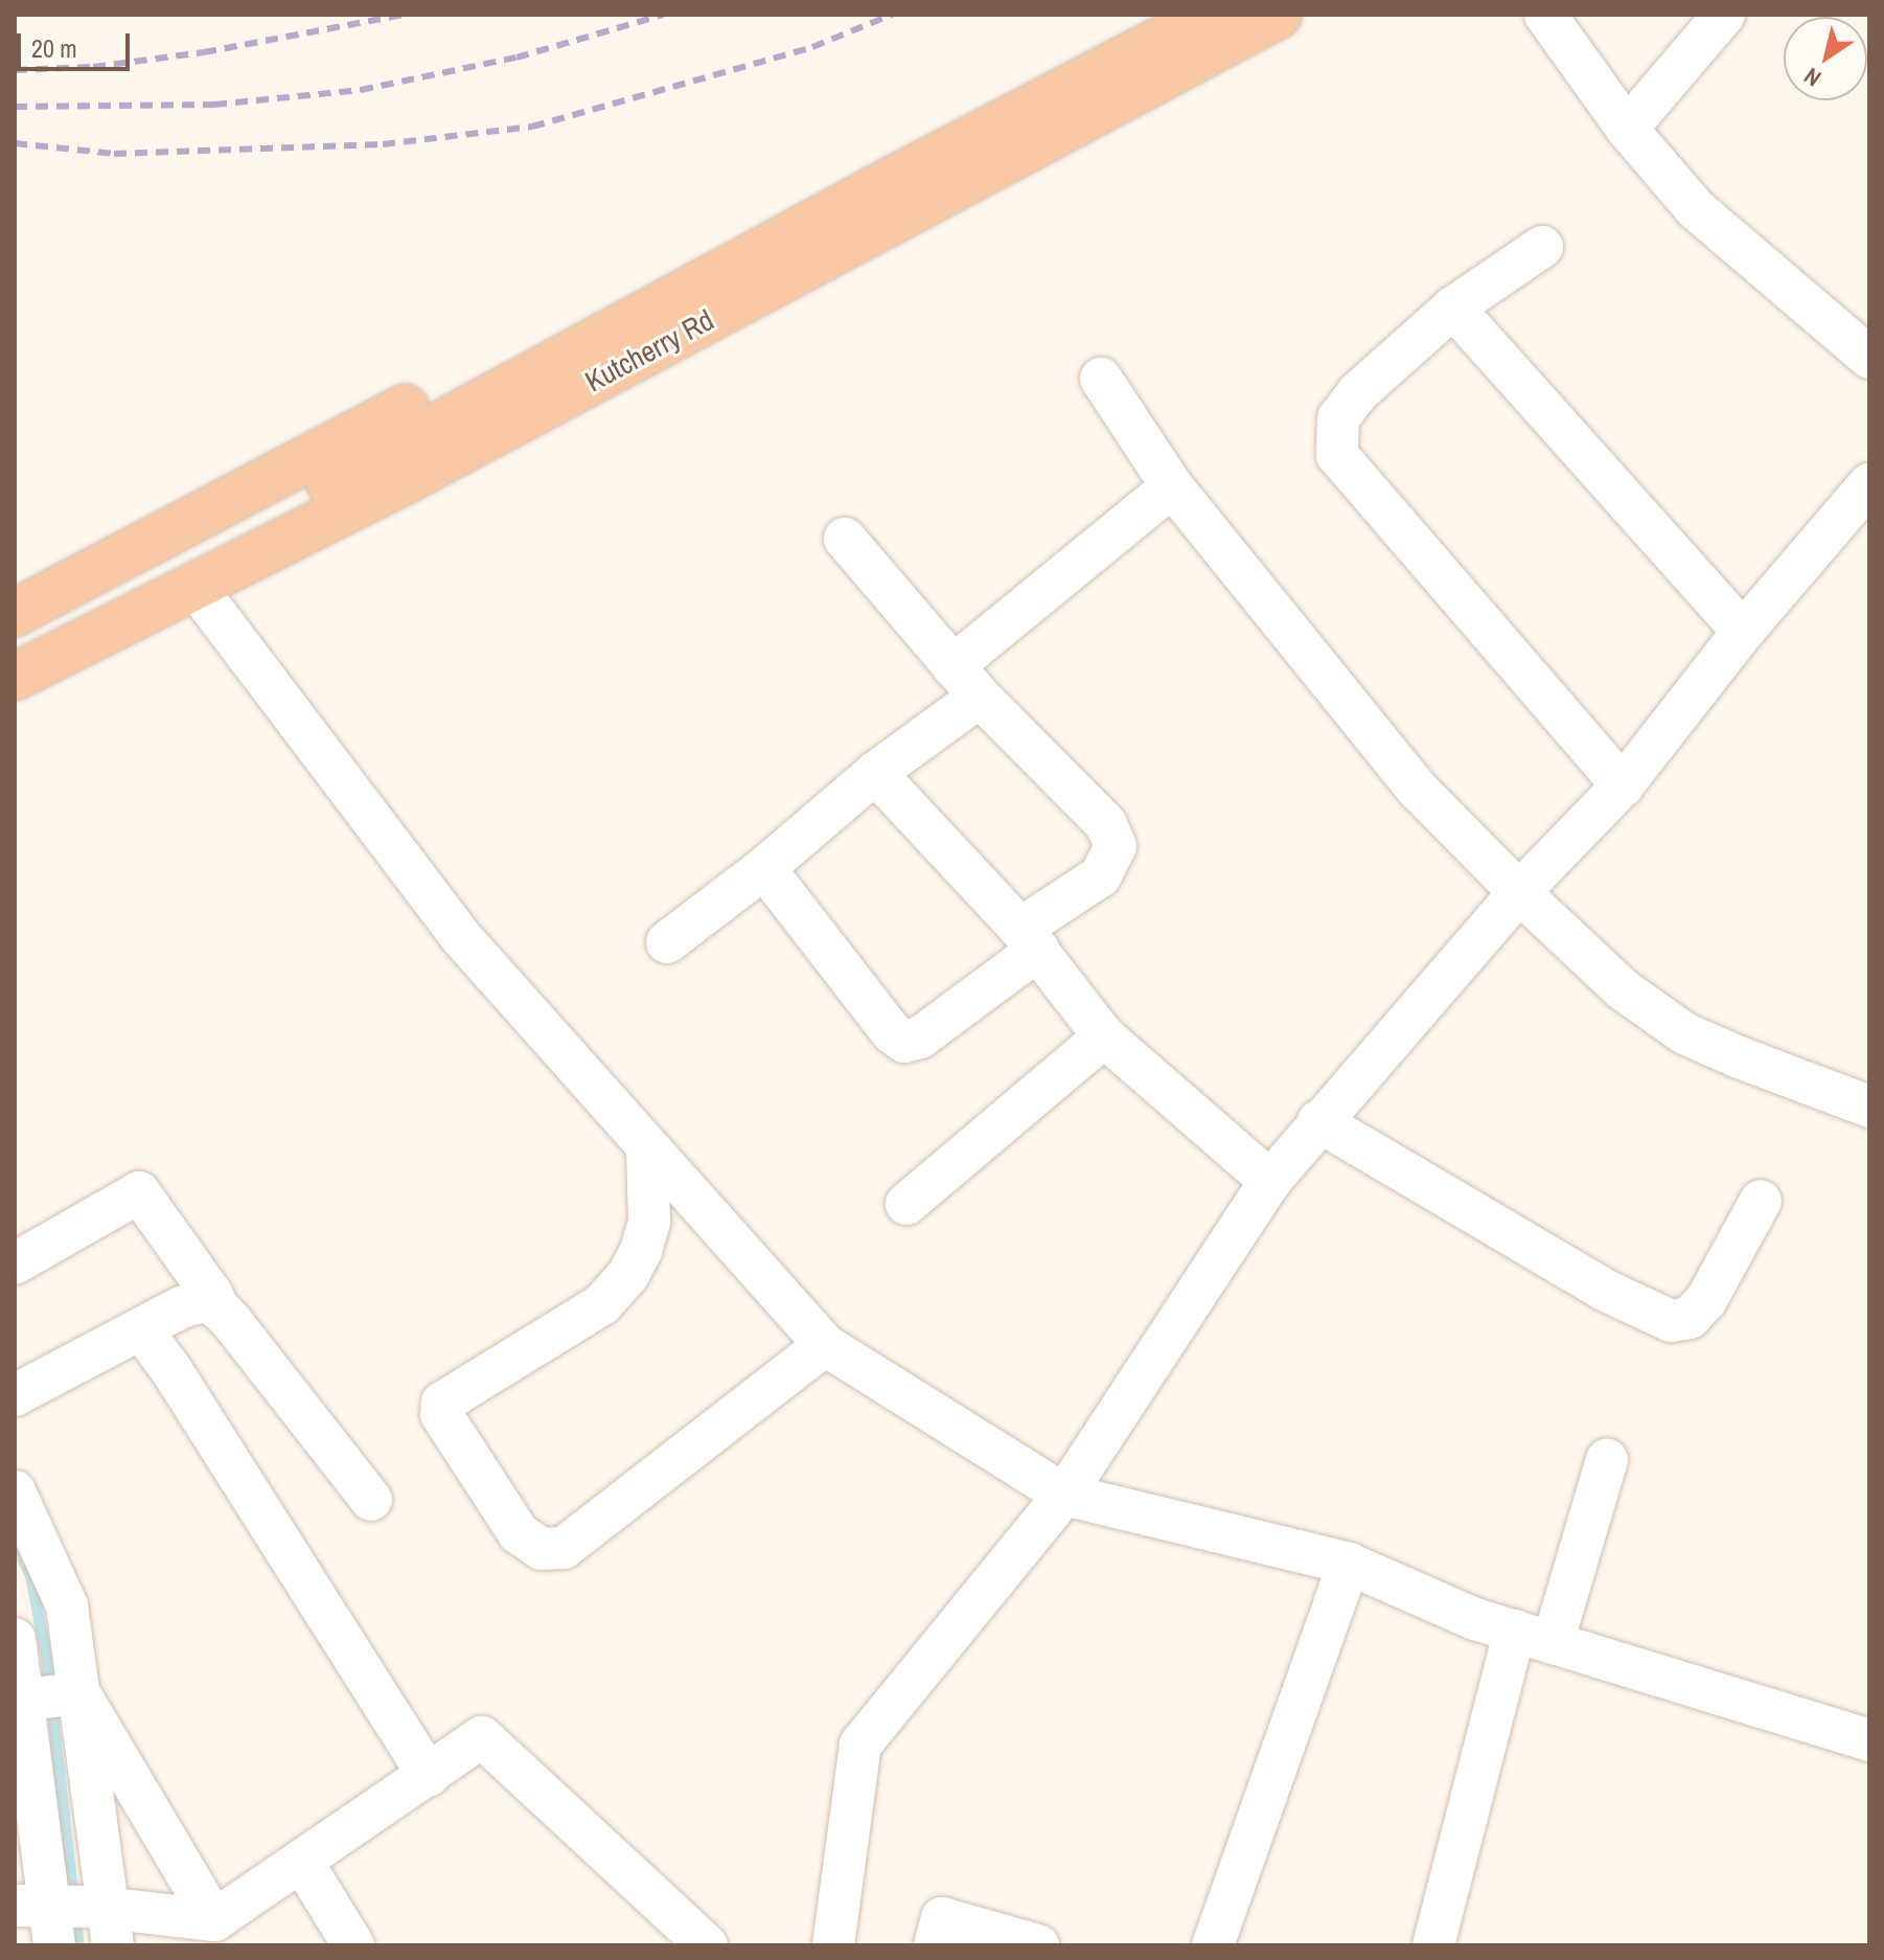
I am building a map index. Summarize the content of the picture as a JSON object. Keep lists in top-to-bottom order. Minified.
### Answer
{"streets":{"highway":["Kutcherry Rd"]},"scale_bar":"20 m","north":"bottom left"}
